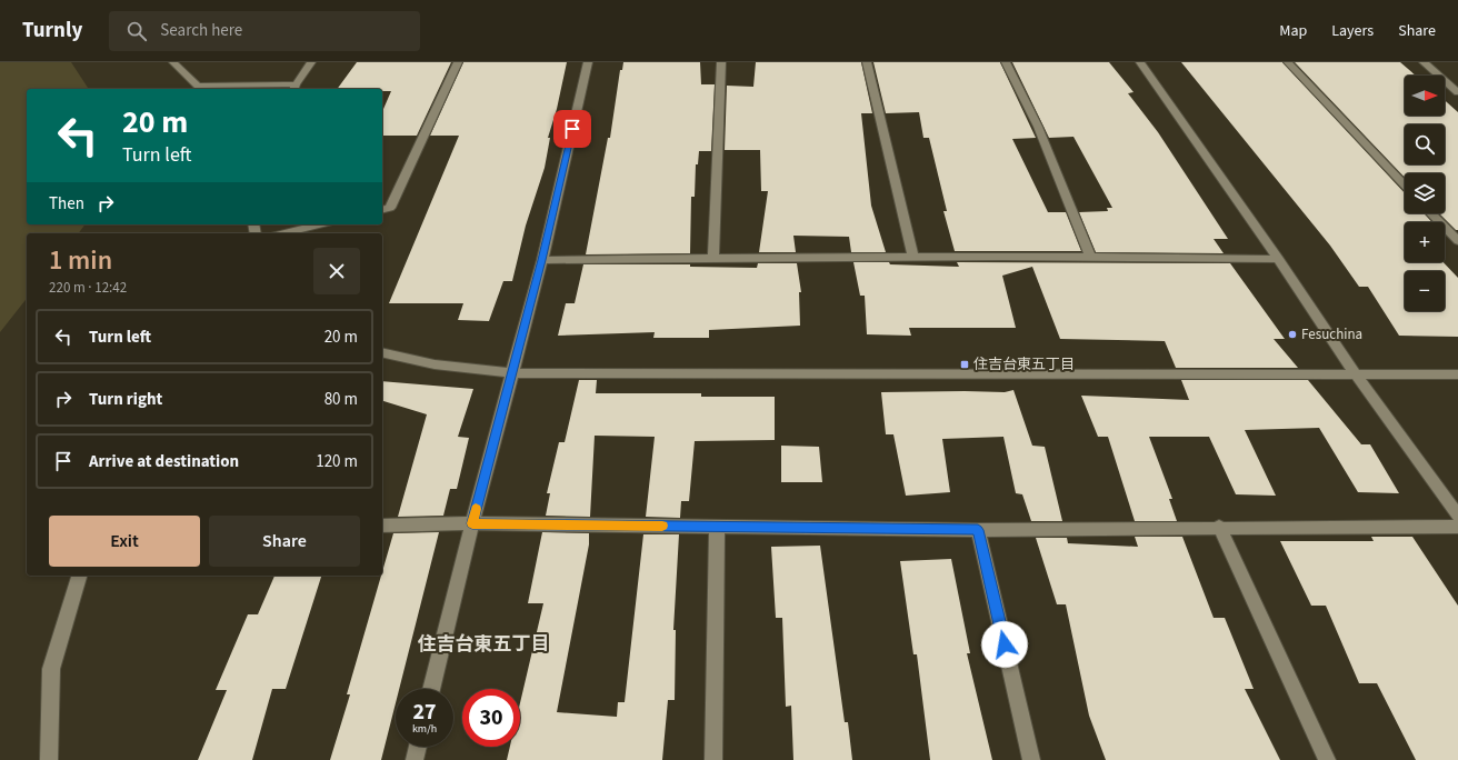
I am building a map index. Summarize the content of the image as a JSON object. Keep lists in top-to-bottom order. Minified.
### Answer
{"districts":["住吉台東五丁目"],"places":{"other":["Fesuchina"],"transit":["住吉台東五丁目"]},"north":"right","page":{"header":"Turnly","search":"Search here","nav":["Map","Layers","Share"],"map_buttons":["+","−"],"turn":["20 m","Turn left"],"then":"Then","heading":["1 min","220 m · 12:42"],"list":[{"name":"Turn left","value":"20 m"},{"name":"Turn right","value":"80 m"},{"name":"Arrive at destination","value":"120 m"}],"buttons":["Exit","Share"],"speed":"27 km/h","limit":"30"}}
